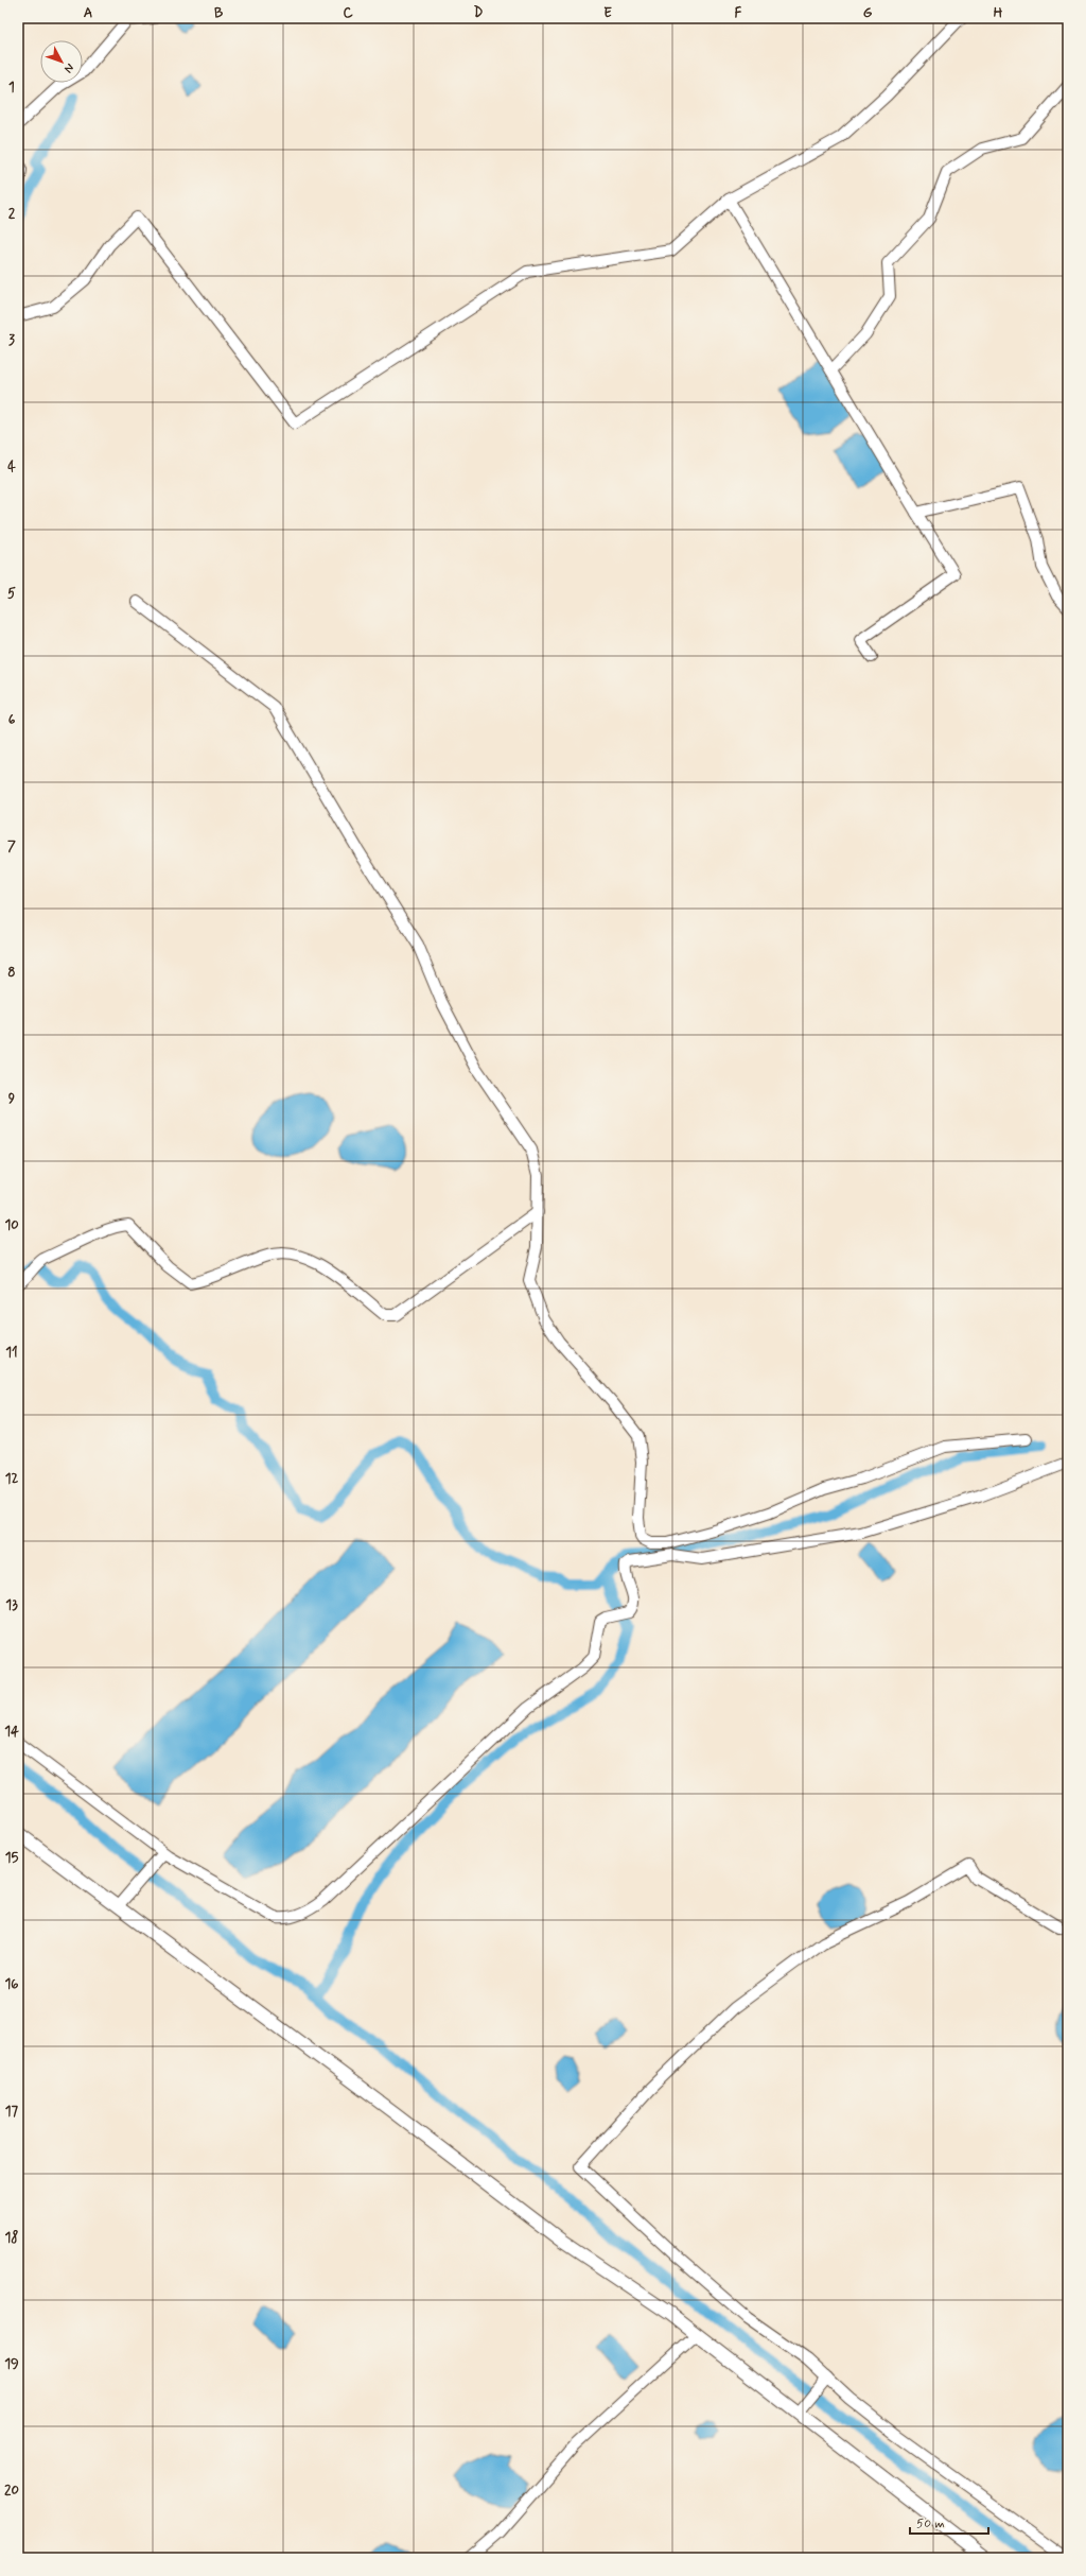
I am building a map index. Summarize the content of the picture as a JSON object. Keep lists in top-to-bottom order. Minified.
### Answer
{"scale_bar":"50 m","north":"bottom right","grid":{"columns":["A","B","C","D","E","F","G","H"],"rows":["1","2","3","4","5","6","7","8","9","10","11","12","13","14","15","16","17","18","19","20"]}}
